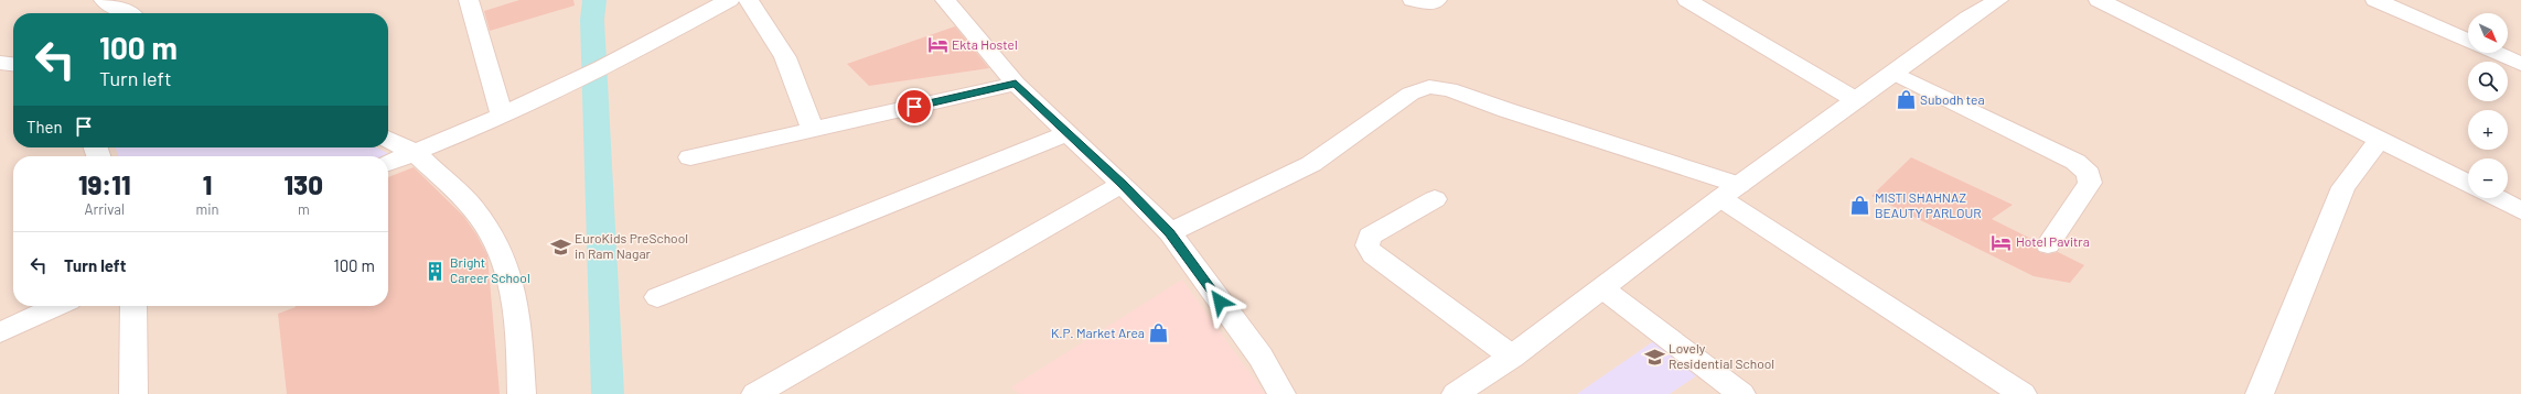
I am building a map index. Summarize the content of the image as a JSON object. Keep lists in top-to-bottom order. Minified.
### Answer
{"places":{"hotel":["Ekta Hostel","Hotel Pavitra"],"shop":["Subodh tea","MISTI SHAHNAZ BEAUTY PARLOUR","K.P. Market Area"],"school or university":["EuroKids PreSchool in Ram Nagar","Lovely Residential School"],"building":["Bright Career School"]},"north":"bottom right","page":{"map_buttons":["+","−"],"turn":["100 m","Turn left"],"then":"Then","eta":["19:11","Arrival","1","min","130","m"],"list":[{"name":"Turn left","value":"100 m"}]}}
